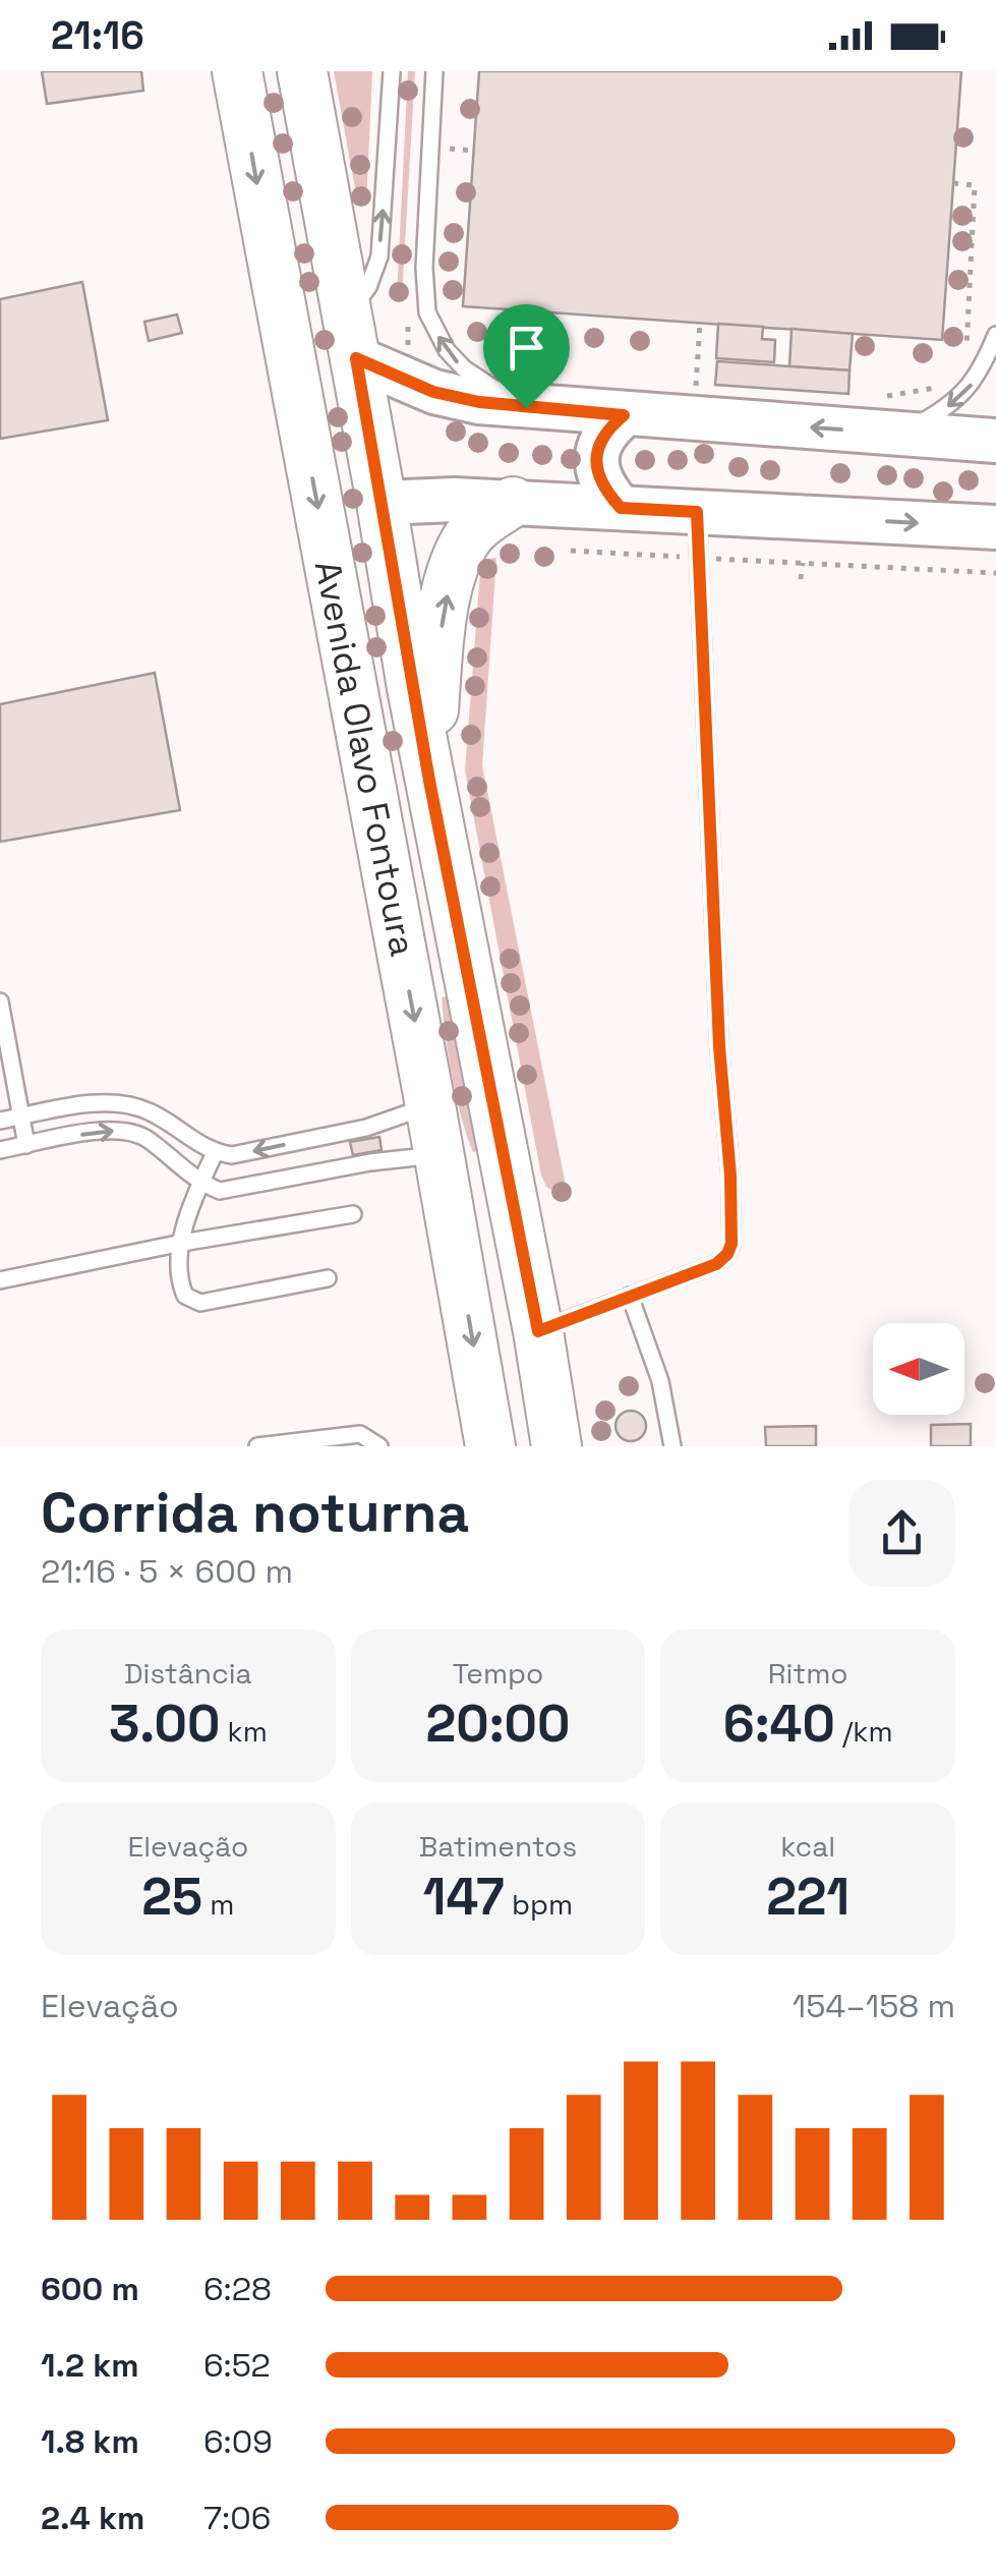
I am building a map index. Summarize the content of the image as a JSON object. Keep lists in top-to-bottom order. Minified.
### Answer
{"streets":{"main road":["Avenida Olavo Fontoura"]},"north":"left","page":{"status":"21:16","heading":["Corrida noturna","21:16 · 5 × 600 m"],"stats":[["Distância","3.00 km"],["Tempo","20:00"],["Ritmo","6:40 /km"],["Elevação","25 m"],["Batimentos","147 bpm"],["kcal","221"]],"chart":["Elevação","154–158 m"],"list":[{"name":"600 m","note":"6:28"},{"name":"1.2 km","note":"6:52"},{"name":"1.8 km","note":"6:09"},{"name":"2.4 km","note":"7:06"}]}}
